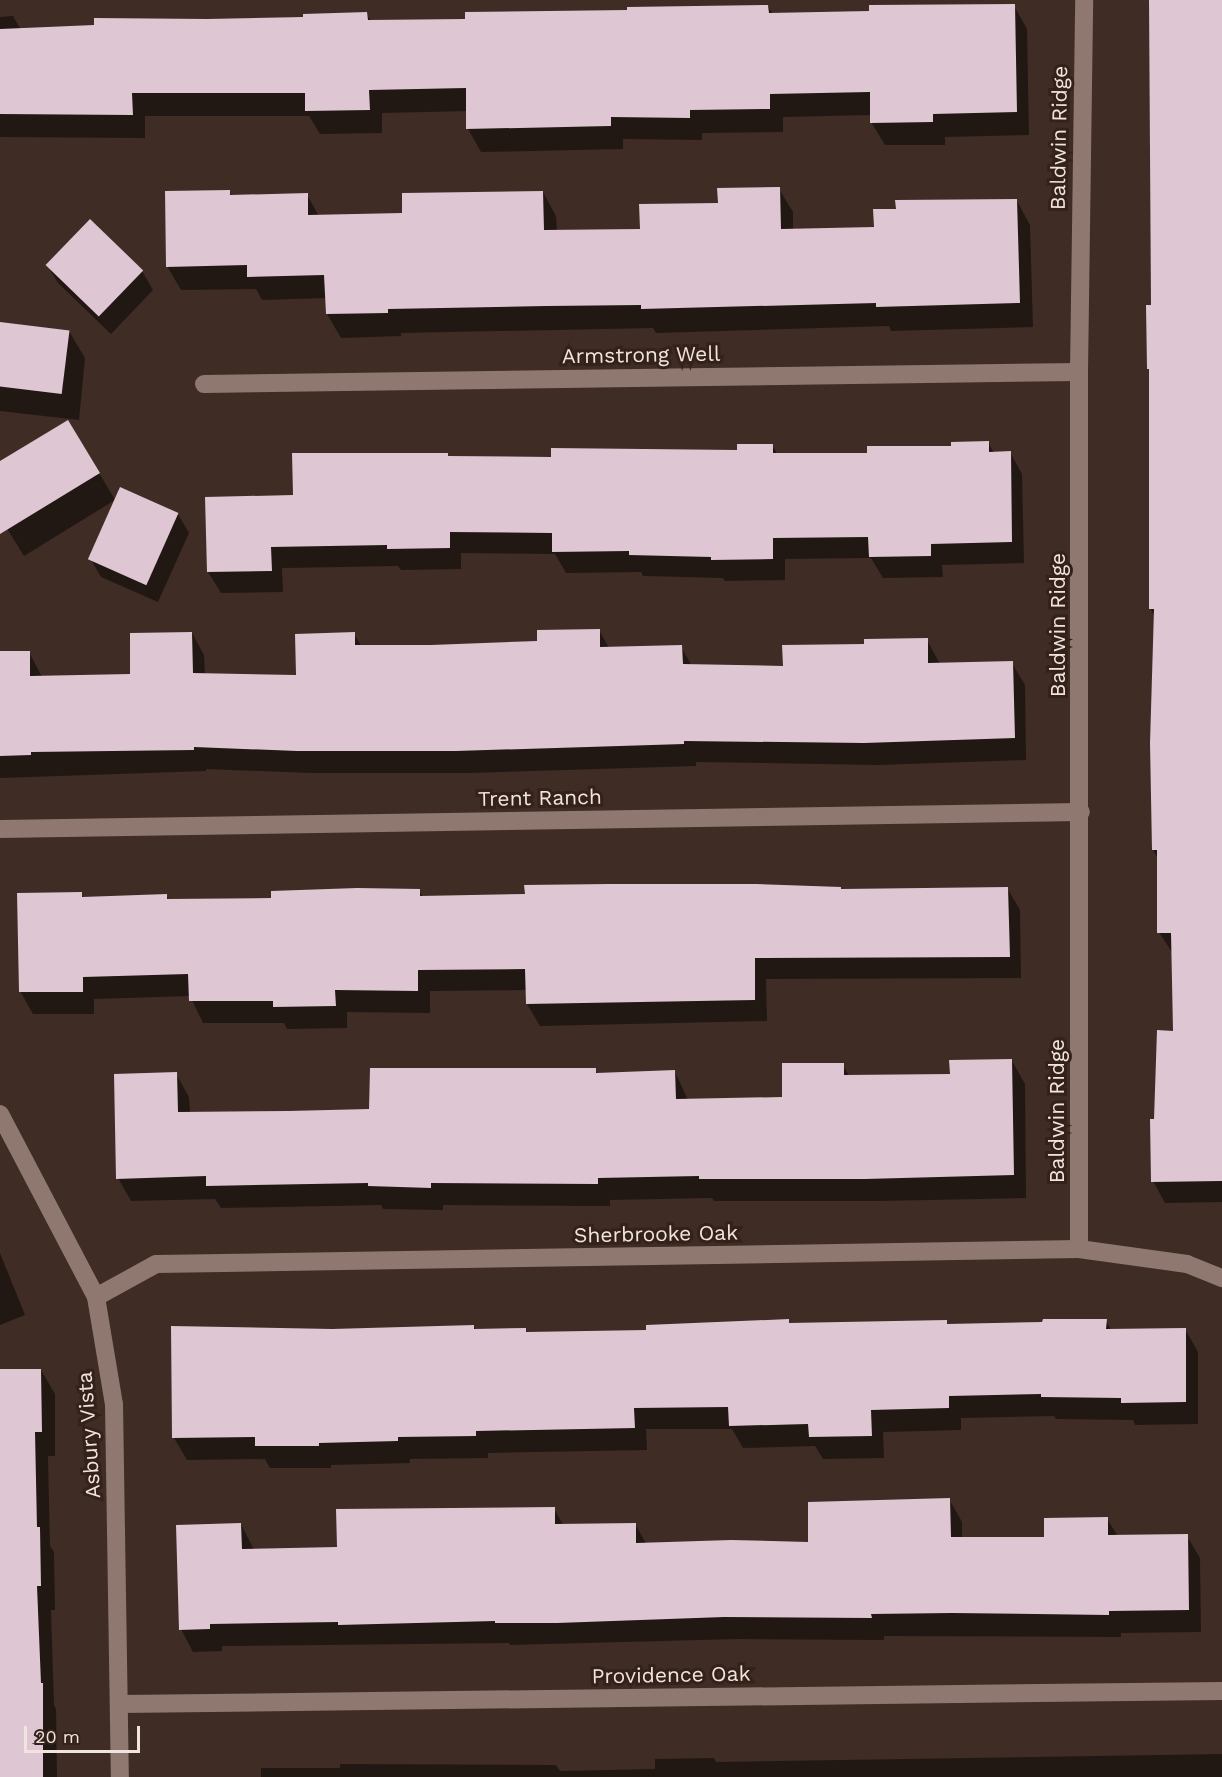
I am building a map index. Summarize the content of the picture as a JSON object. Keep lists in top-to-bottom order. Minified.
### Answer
{"streets":{"street":["Baldwin Ridge","Armstrong Well","Trent Ranch","Sherbrooke Oak","Asbury Vista","Providence Oak"]},"crossings":[["Baldwin Ridge","Armstrong Well"],["Baldwin Ridge","Trent Ranch"],["Baldwin Ridge","Sherbrooke Oak"],["Sherbrooke Oak","Asbury Vista"],["Asbury Vista","Providence Oak"]],"scale_bar":"20 m"}
